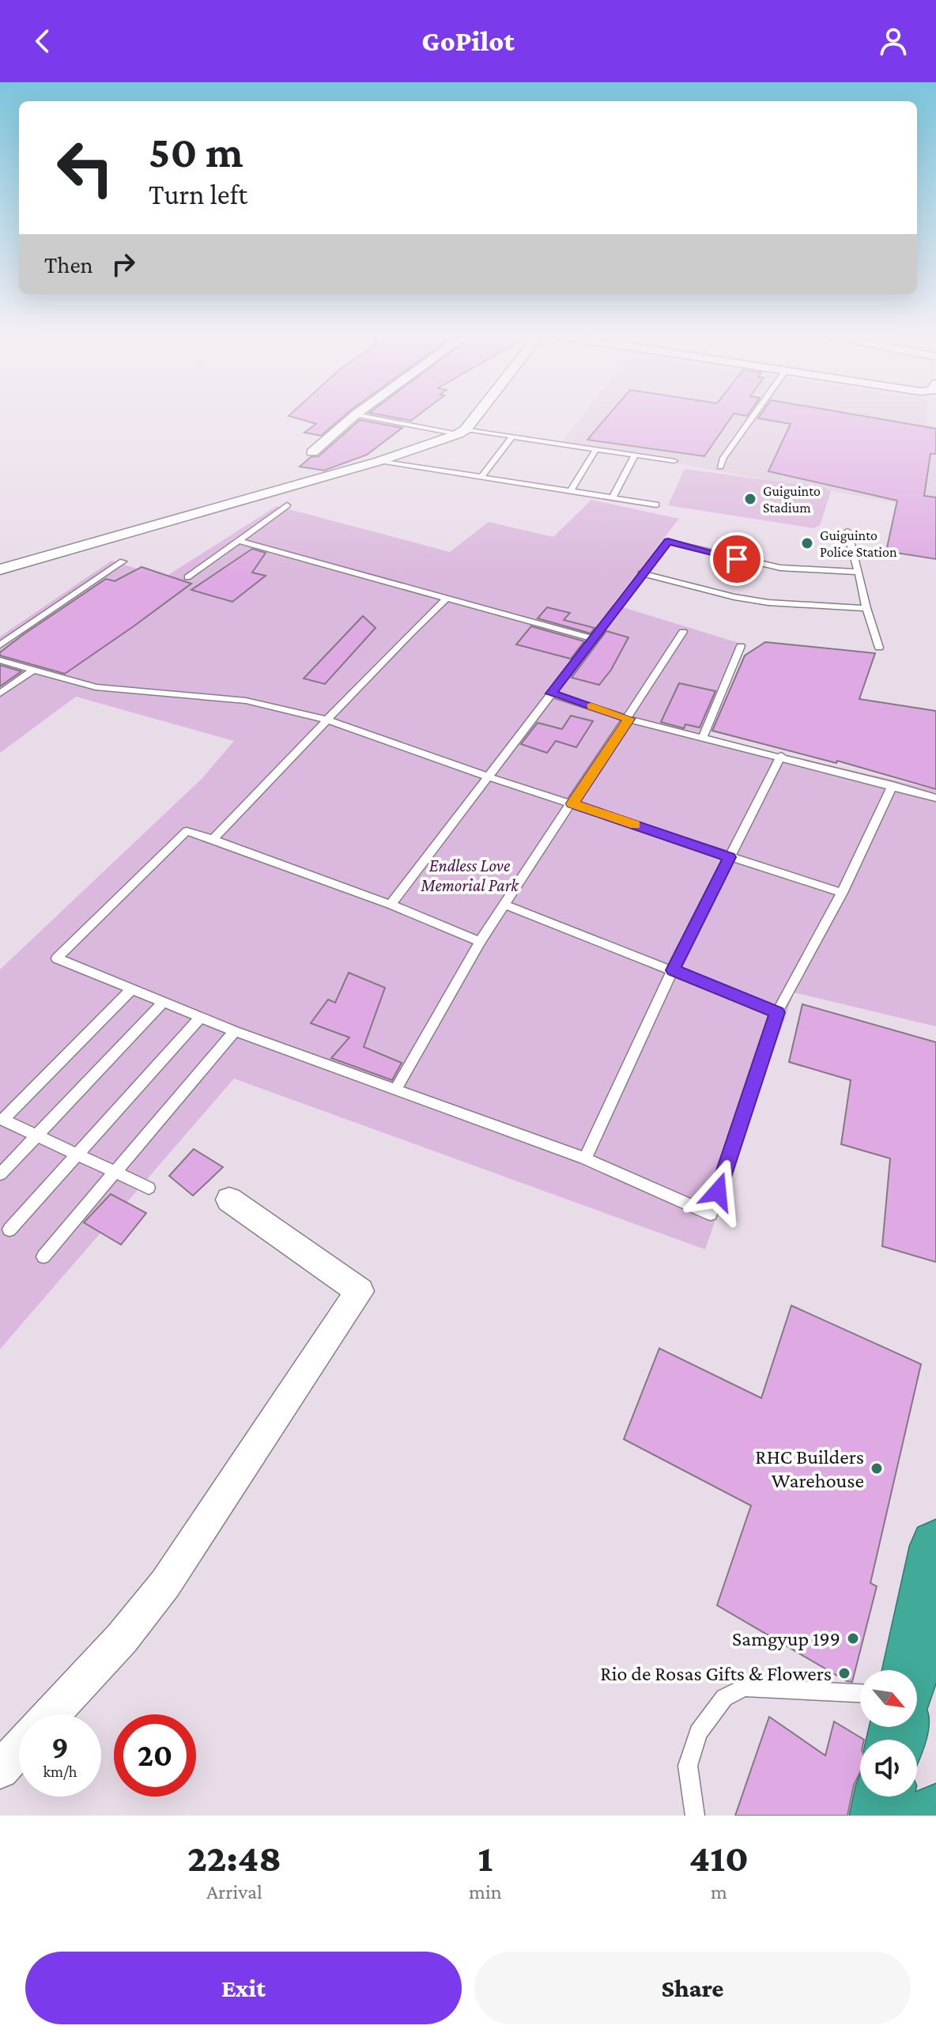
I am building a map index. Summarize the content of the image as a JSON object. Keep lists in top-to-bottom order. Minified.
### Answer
{"parks":["Endless Love Memorial Park"],"places":["Guiguinto Stadium","Guiguinto Police Station","RHC Builders Warehouse","Samgyup 199","Rio de Rosas Gifts & Flowers"],"north":"bottom right","page":{"header":"GoPilot","turn":["50 m","Turn left"],"then":"Then","speed":"9 km/h","limit":"20","eta":["22:48","Arrival","1","min","410","m"],"buttons":["Exit","Share"]}}
